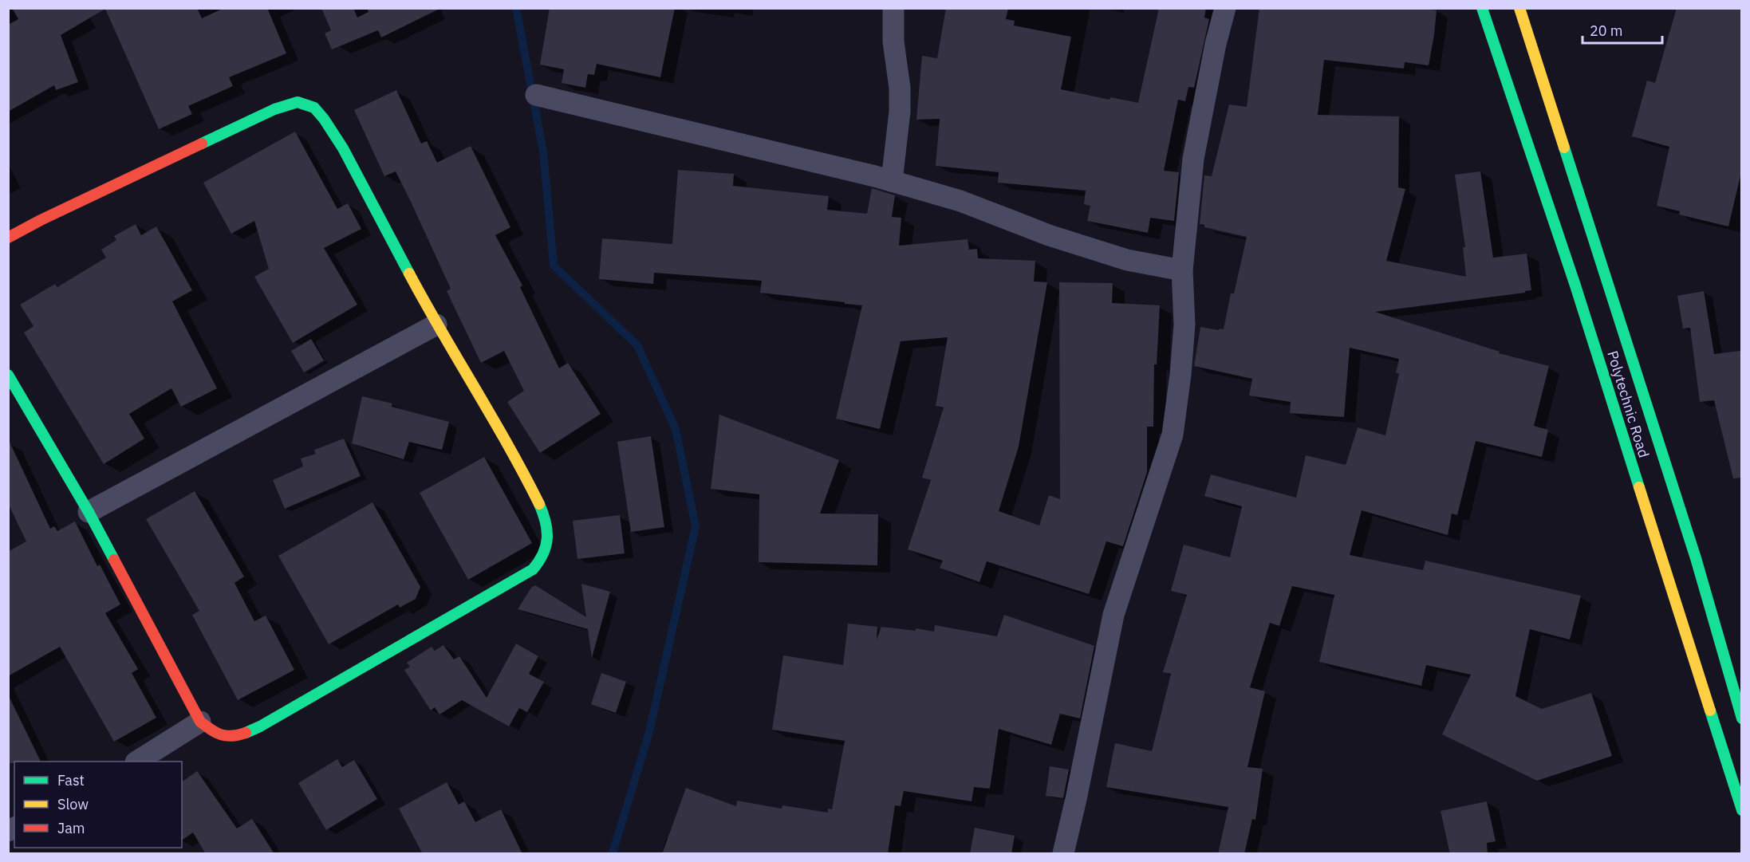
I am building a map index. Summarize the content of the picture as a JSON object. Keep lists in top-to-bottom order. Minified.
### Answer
{"streets":{"street":["Polytechnic Road"]},"legend":["Fast","Slow","Jam"],"scale_bar":"20 m"}
